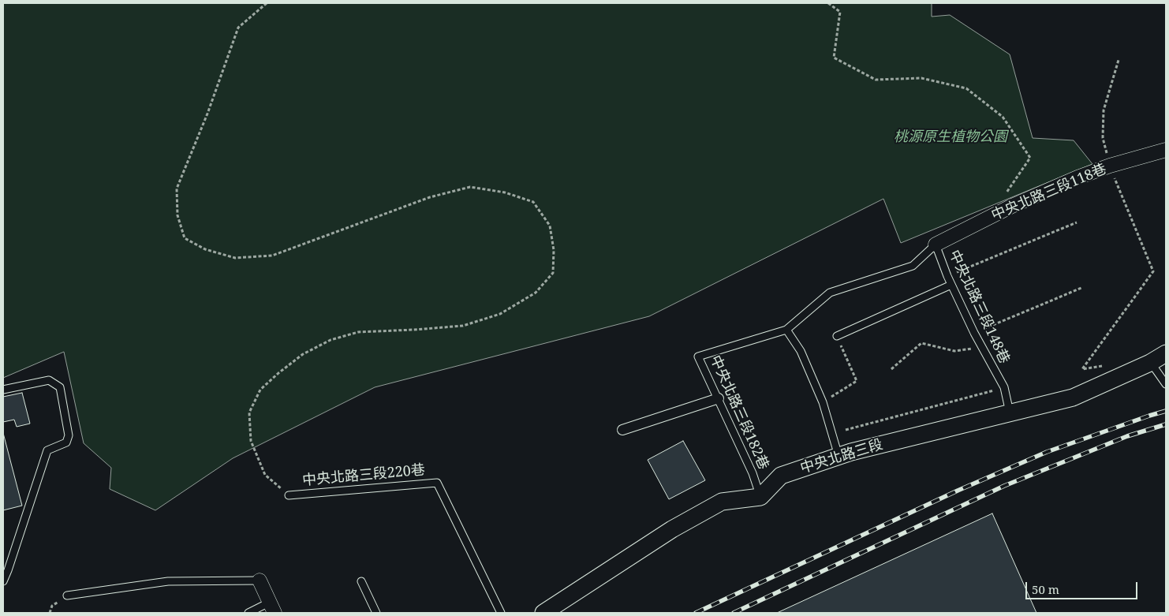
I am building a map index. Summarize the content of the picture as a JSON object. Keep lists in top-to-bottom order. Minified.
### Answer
{"streets":{"street":["中央北路三段118巷","中央北路三段"],"lane":["中央北路三段148巷","中央北路三段182巷","中央北路三段220巷"]},"crossings":[["中央北路三段118巷","中央北路三段148巷"],["中央北路三段148巷","中央北路三段182巷"],["中央北路三段148巷","中央北路三段"],["中央北路三段182巷","中央北路三段"]],"parks":["桃源原生植物公園"],"scale_bar":"50 m"}
